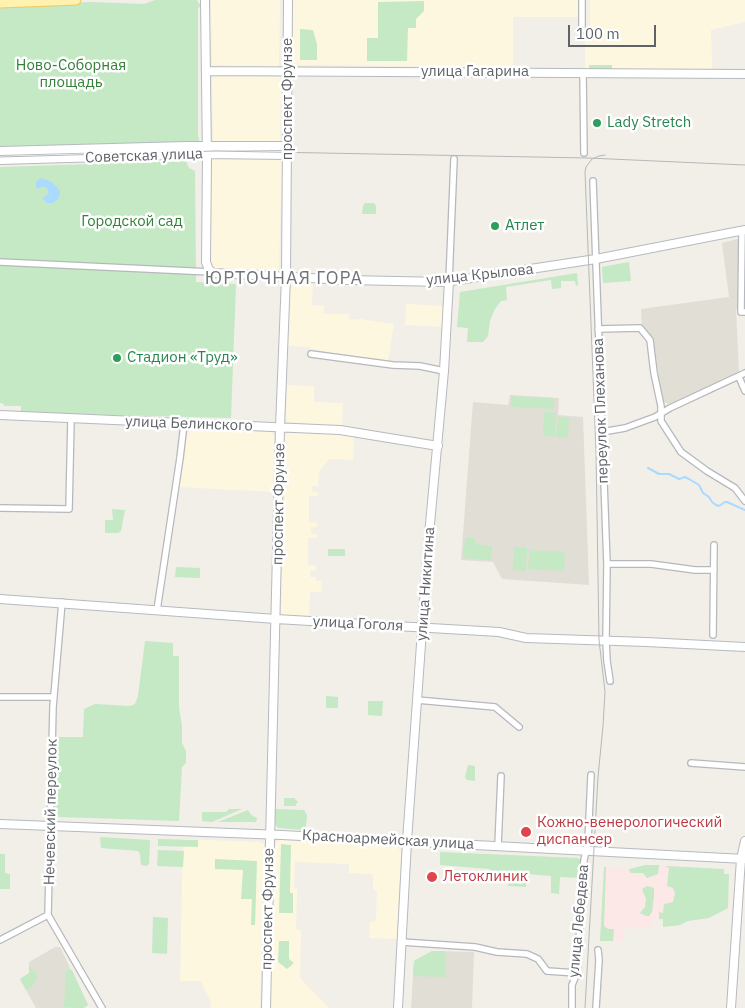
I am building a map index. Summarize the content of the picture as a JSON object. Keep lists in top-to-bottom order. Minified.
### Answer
{"streets":{"street":["улица Гагарина","проспект Фрунзе","Советская улица","улица Крылова","переулок Плеханова","улица Белинского","улица Никитина","улица Гоголя","Нечевский переулок","Красноармейская улица","улица Лебедева"]},"crossings":[["улица Гагарина","проспект Фрунзе"],["проспект Фрунзе","Советская улица"],["проспект Фрунзе","улица Крылова"],["проспект Фрунзе","улица Белинского"],["проспект Фрунзе","улица Гоголя"],["проспект Фрунзе","Красноармейская улица"],["улица Крылова","переулок Плеханова"],["улица Крылова","улица Никитина"],["переулок Плеханова","улица Гоголя"],["улица Белинского","улица Никитина"],["улица Никитина","улица Гоголя"],["улица Никитина","Красноармейская улица"],["улица Гоголя","Нечевский переулок"],["Нечевский переулок","Красноармейская улица"],["Красноармейская улица","улица Лебедева"]],"districts":["ЮРТОЧНАЯ ГОРА"],"parks":["Ново-Соборная площадь","Городской сад"],"places":["Lady Stretch","Атлет","Стадион «Труд»","Кожно-венерологический диспансер","Летоклиник"],"scale_bar":"100 m"}
